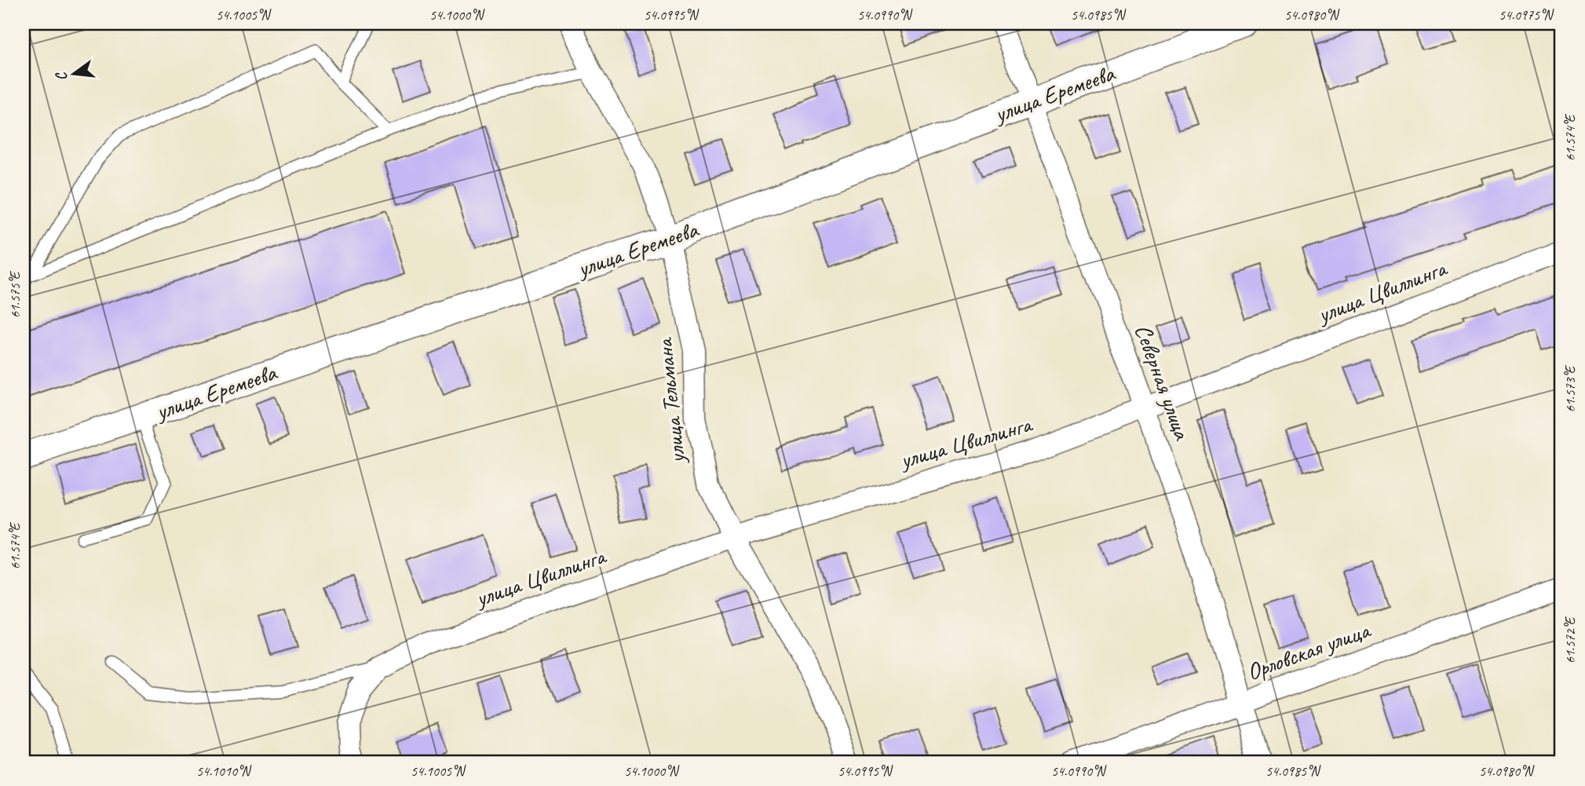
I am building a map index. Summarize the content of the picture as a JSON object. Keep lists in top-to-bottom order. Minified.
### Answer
{"streets":{"street":["улица Еремеева","улица Цвиллинга","Северная улица","улица Тельмана","Орловская улица"]},"crossings":[["улица Еремеева","Северная улица"],["улица Еремеева","улица Тельмана"],["улица Цвиллинга","Северная улица"],["улица Цвиллинга","улица Тельмана"],["Северная улица","Орловская улица"]],"north":"left","coordinates":["54.1005°N","54.1000°N","54.0995°N","54.0990°N","54.0985°N","54.0980°N","54.0975°N","61.574°E","61.575°E","61.573°E","61.572°E","54.1010°N"]}
